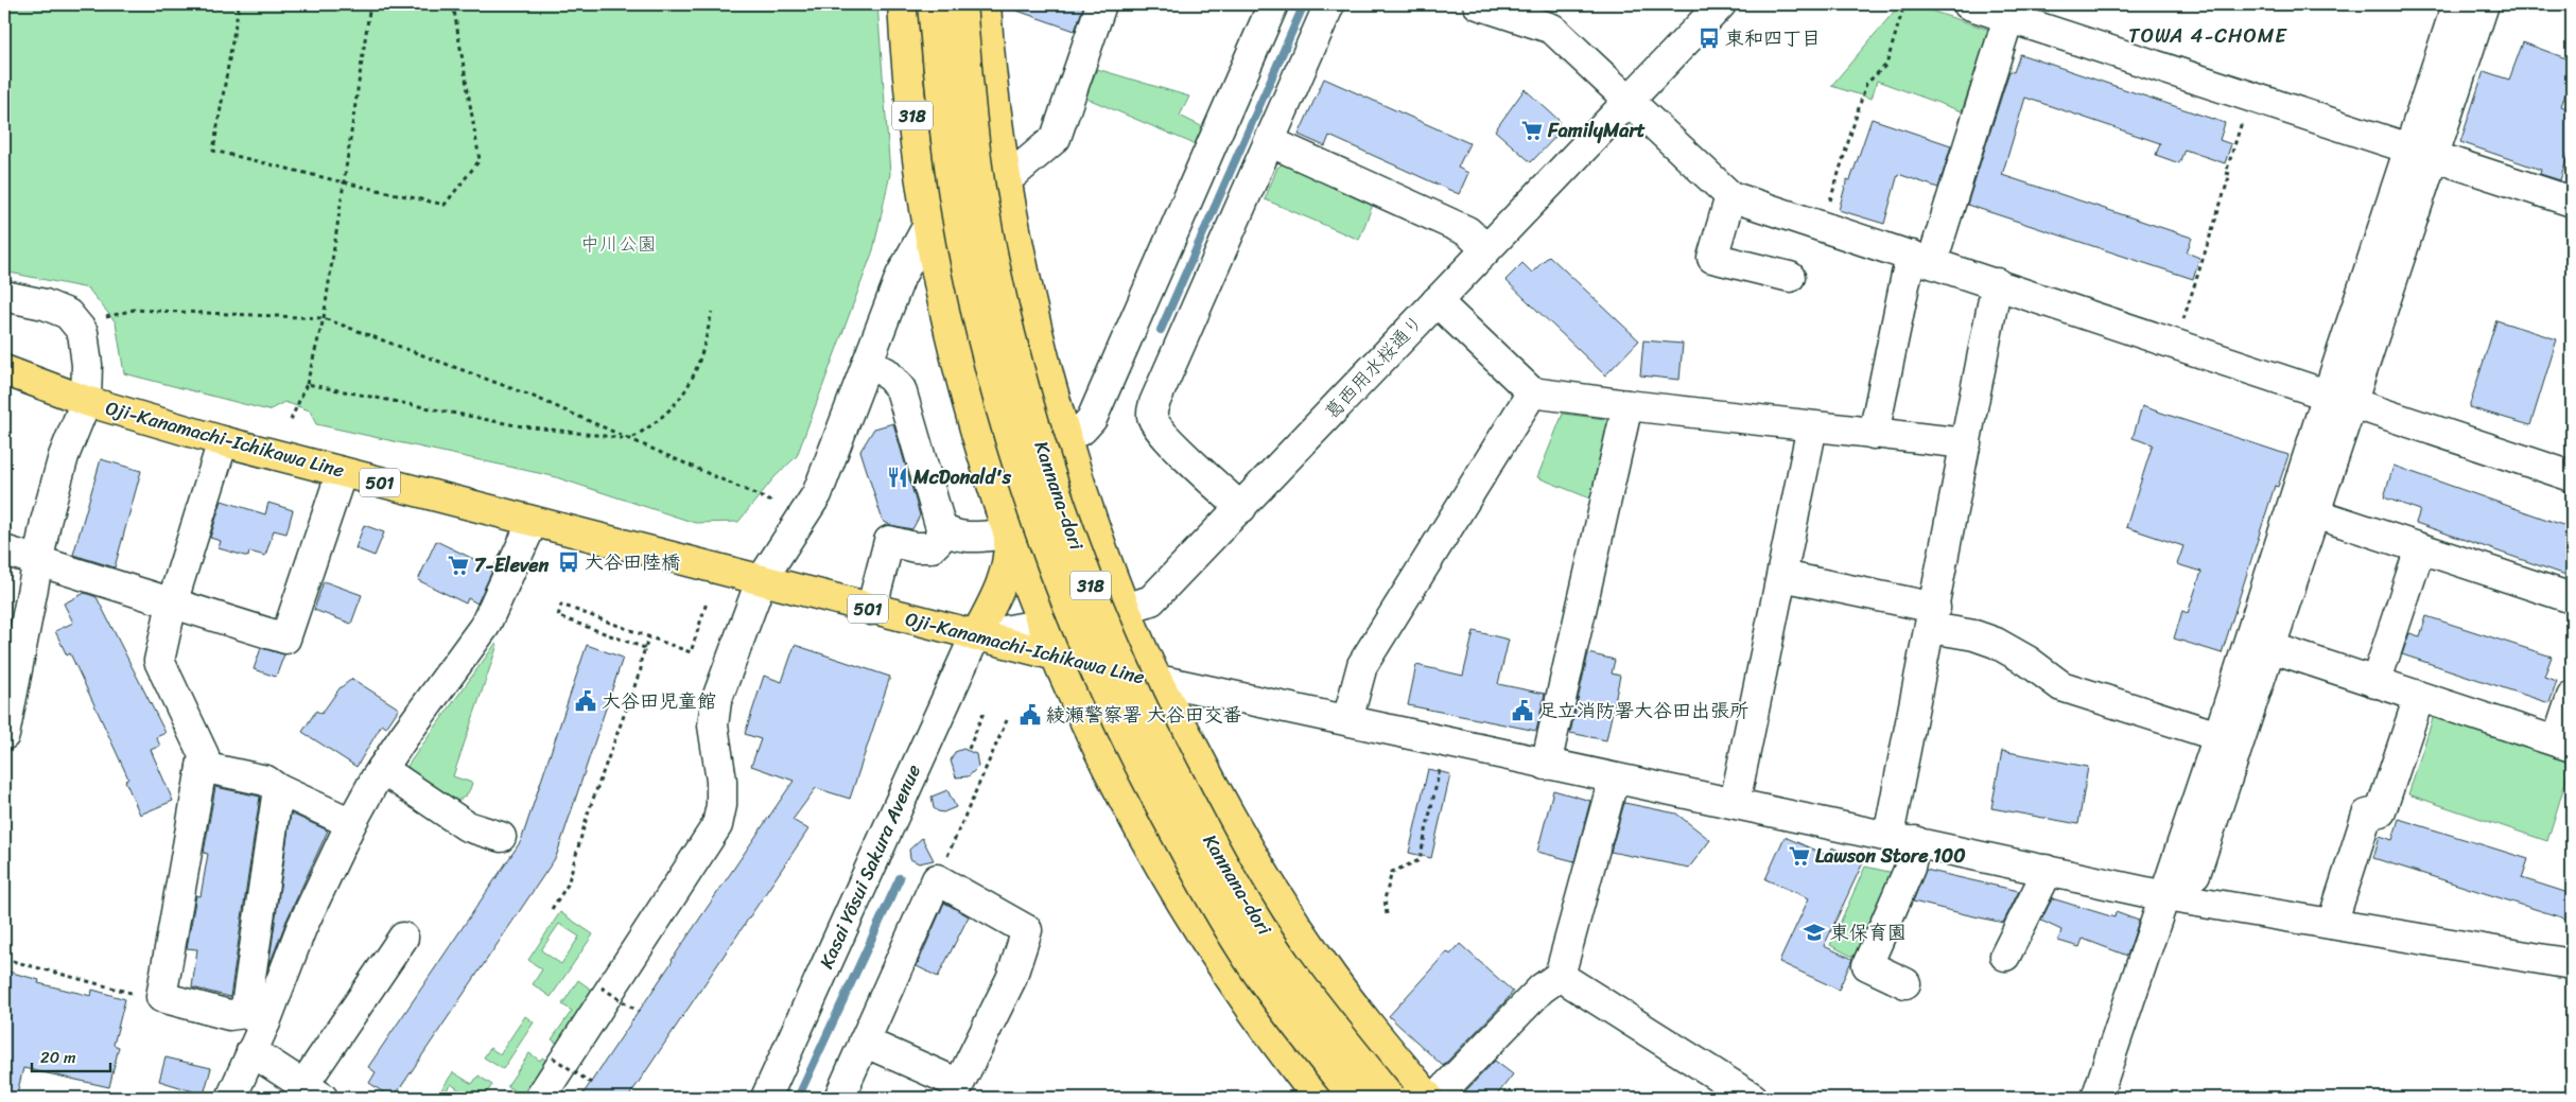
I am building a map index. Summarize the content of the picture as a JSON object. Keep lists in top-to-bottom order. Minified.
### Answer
{"streets":{"main road":["318","Oji-Kanamachi-Ichikawa Line","501","Kannana-dori"],"street":["葛西用水桜通り","Kasai Yōsui Sakura Avenue"]},"crossings":[["318","葛西用水桜通り"],["318","Oji-Kanamachi-Ichikawa Line"],["葛西用水桜通り","Oji-Kanamachi-Ichikawa Line"],["葛西用水桜通り","Kasai Yōsui Sakura Avenue"],["Oji-Kanamachi-Ichikawa Line","Kasai Yōsui Sakura Avenue"]],"districts":["TOWA 4-CHOME"],"parks":["中川公園"],"places":{"bus stop":["東和四丁目","大谷田陸橋"],"supermarket":["FamilyMart","7-Eleven","Lawson Store 100"],"restaurant":["McDonald's"],"public building":["大谷田児童館","足立消防署大谷田出張所","綾瀬警察署 大谷田交番"],"school or university":["東保育園"]},"scale_bar":"20 m"}
